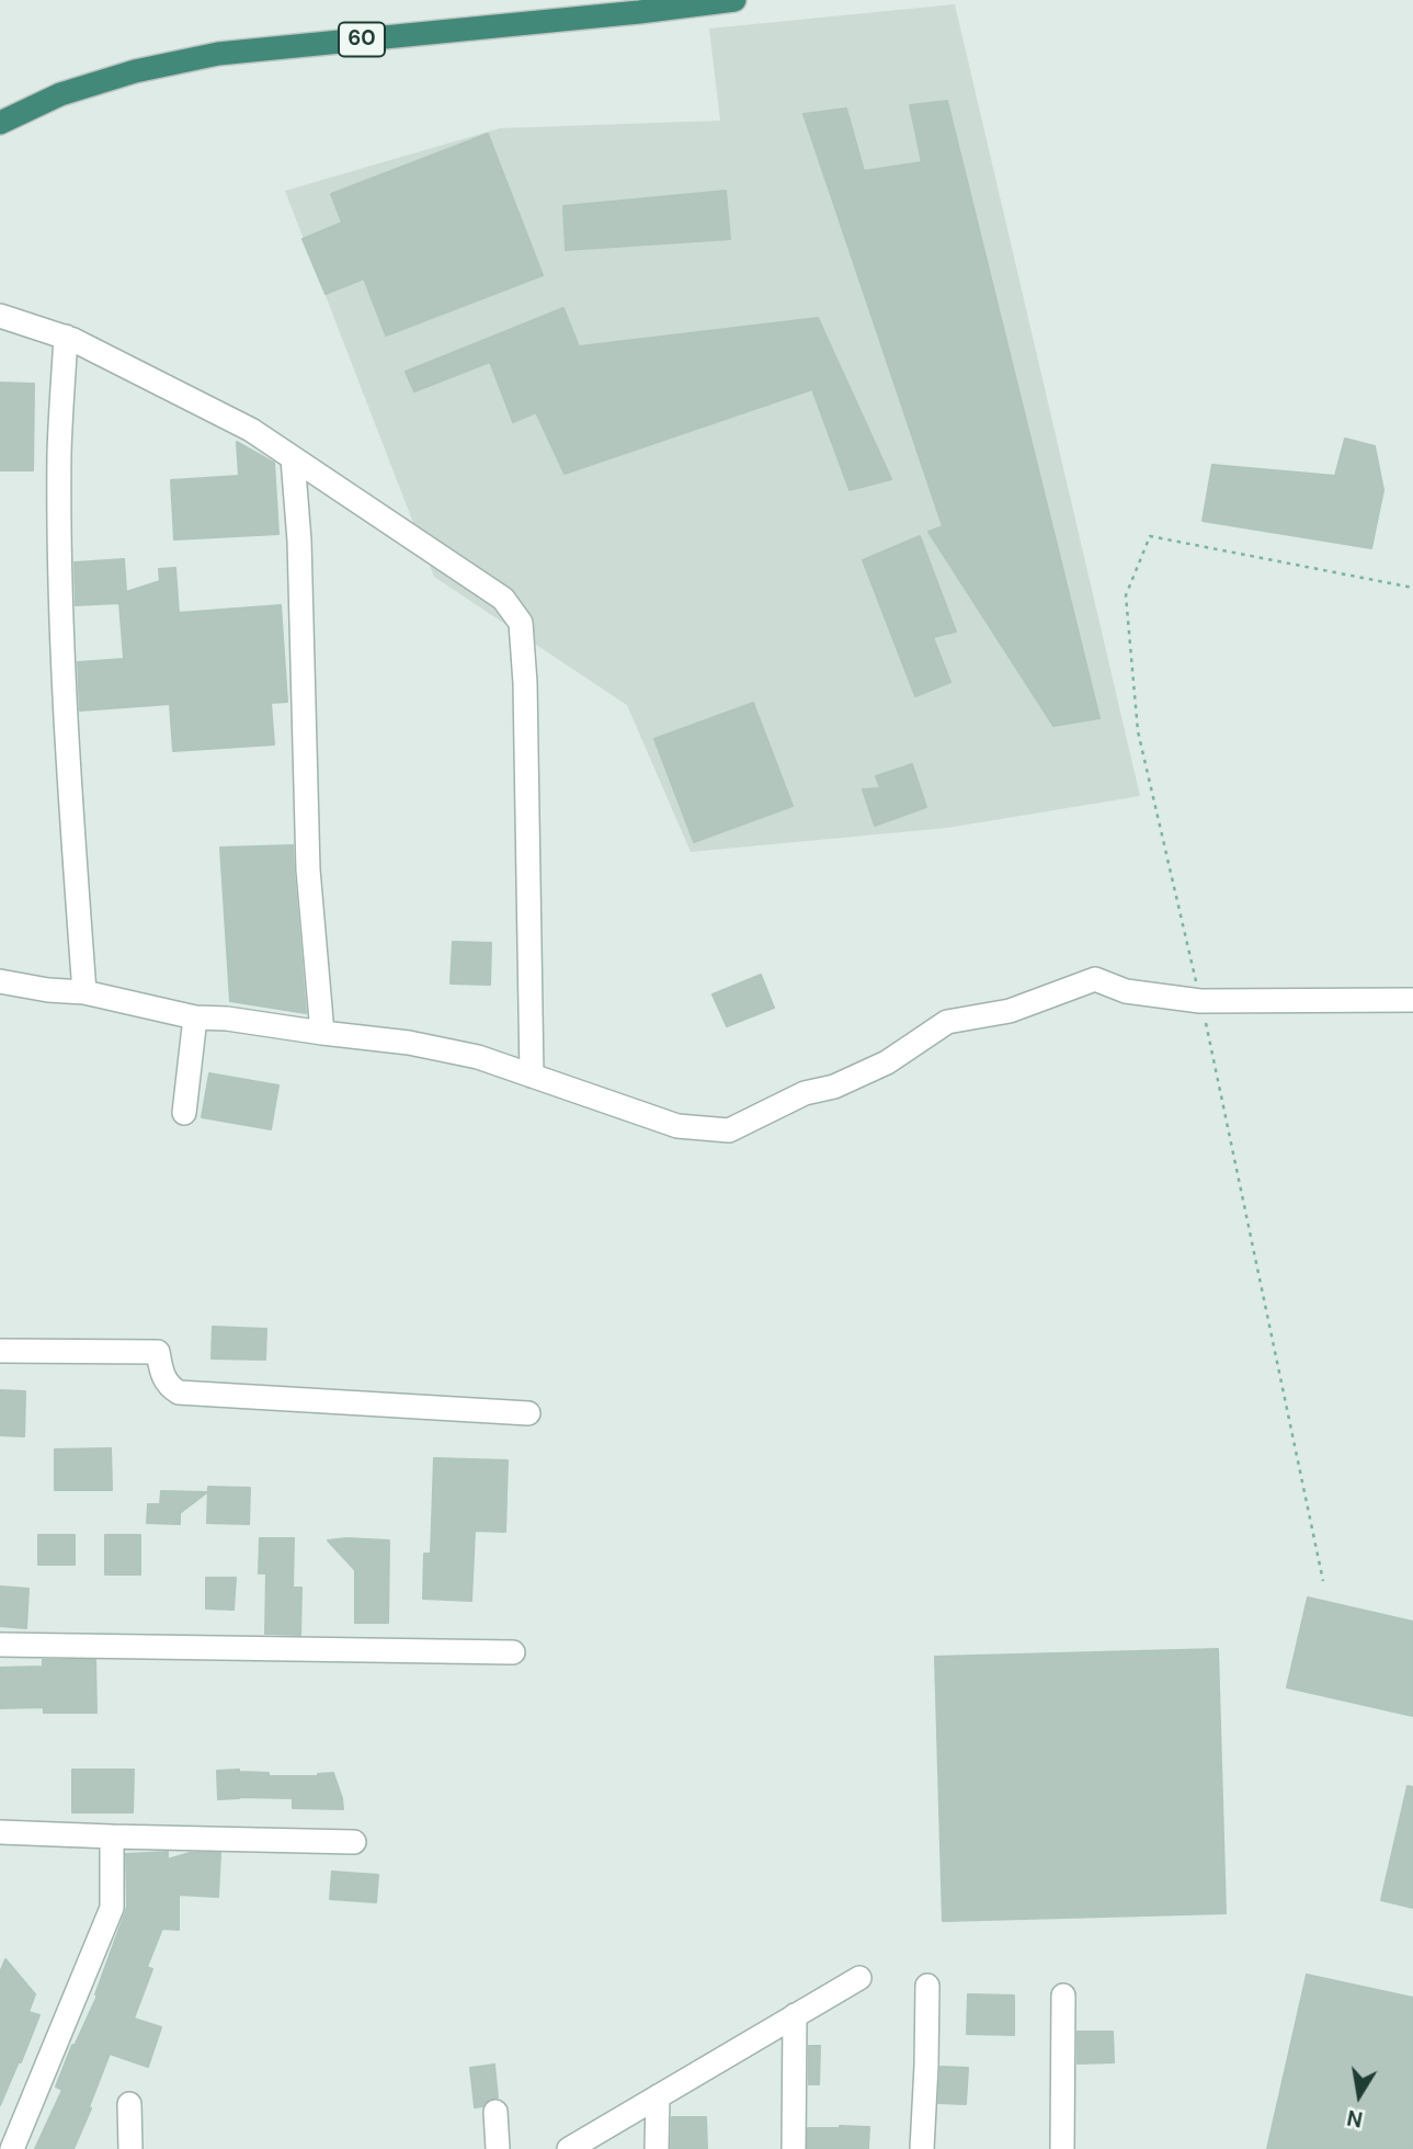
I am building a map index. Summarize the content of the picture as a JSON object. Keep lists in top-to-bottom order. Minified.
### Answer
{"streets":{"highway":["60"]},"north":"bottom"}
